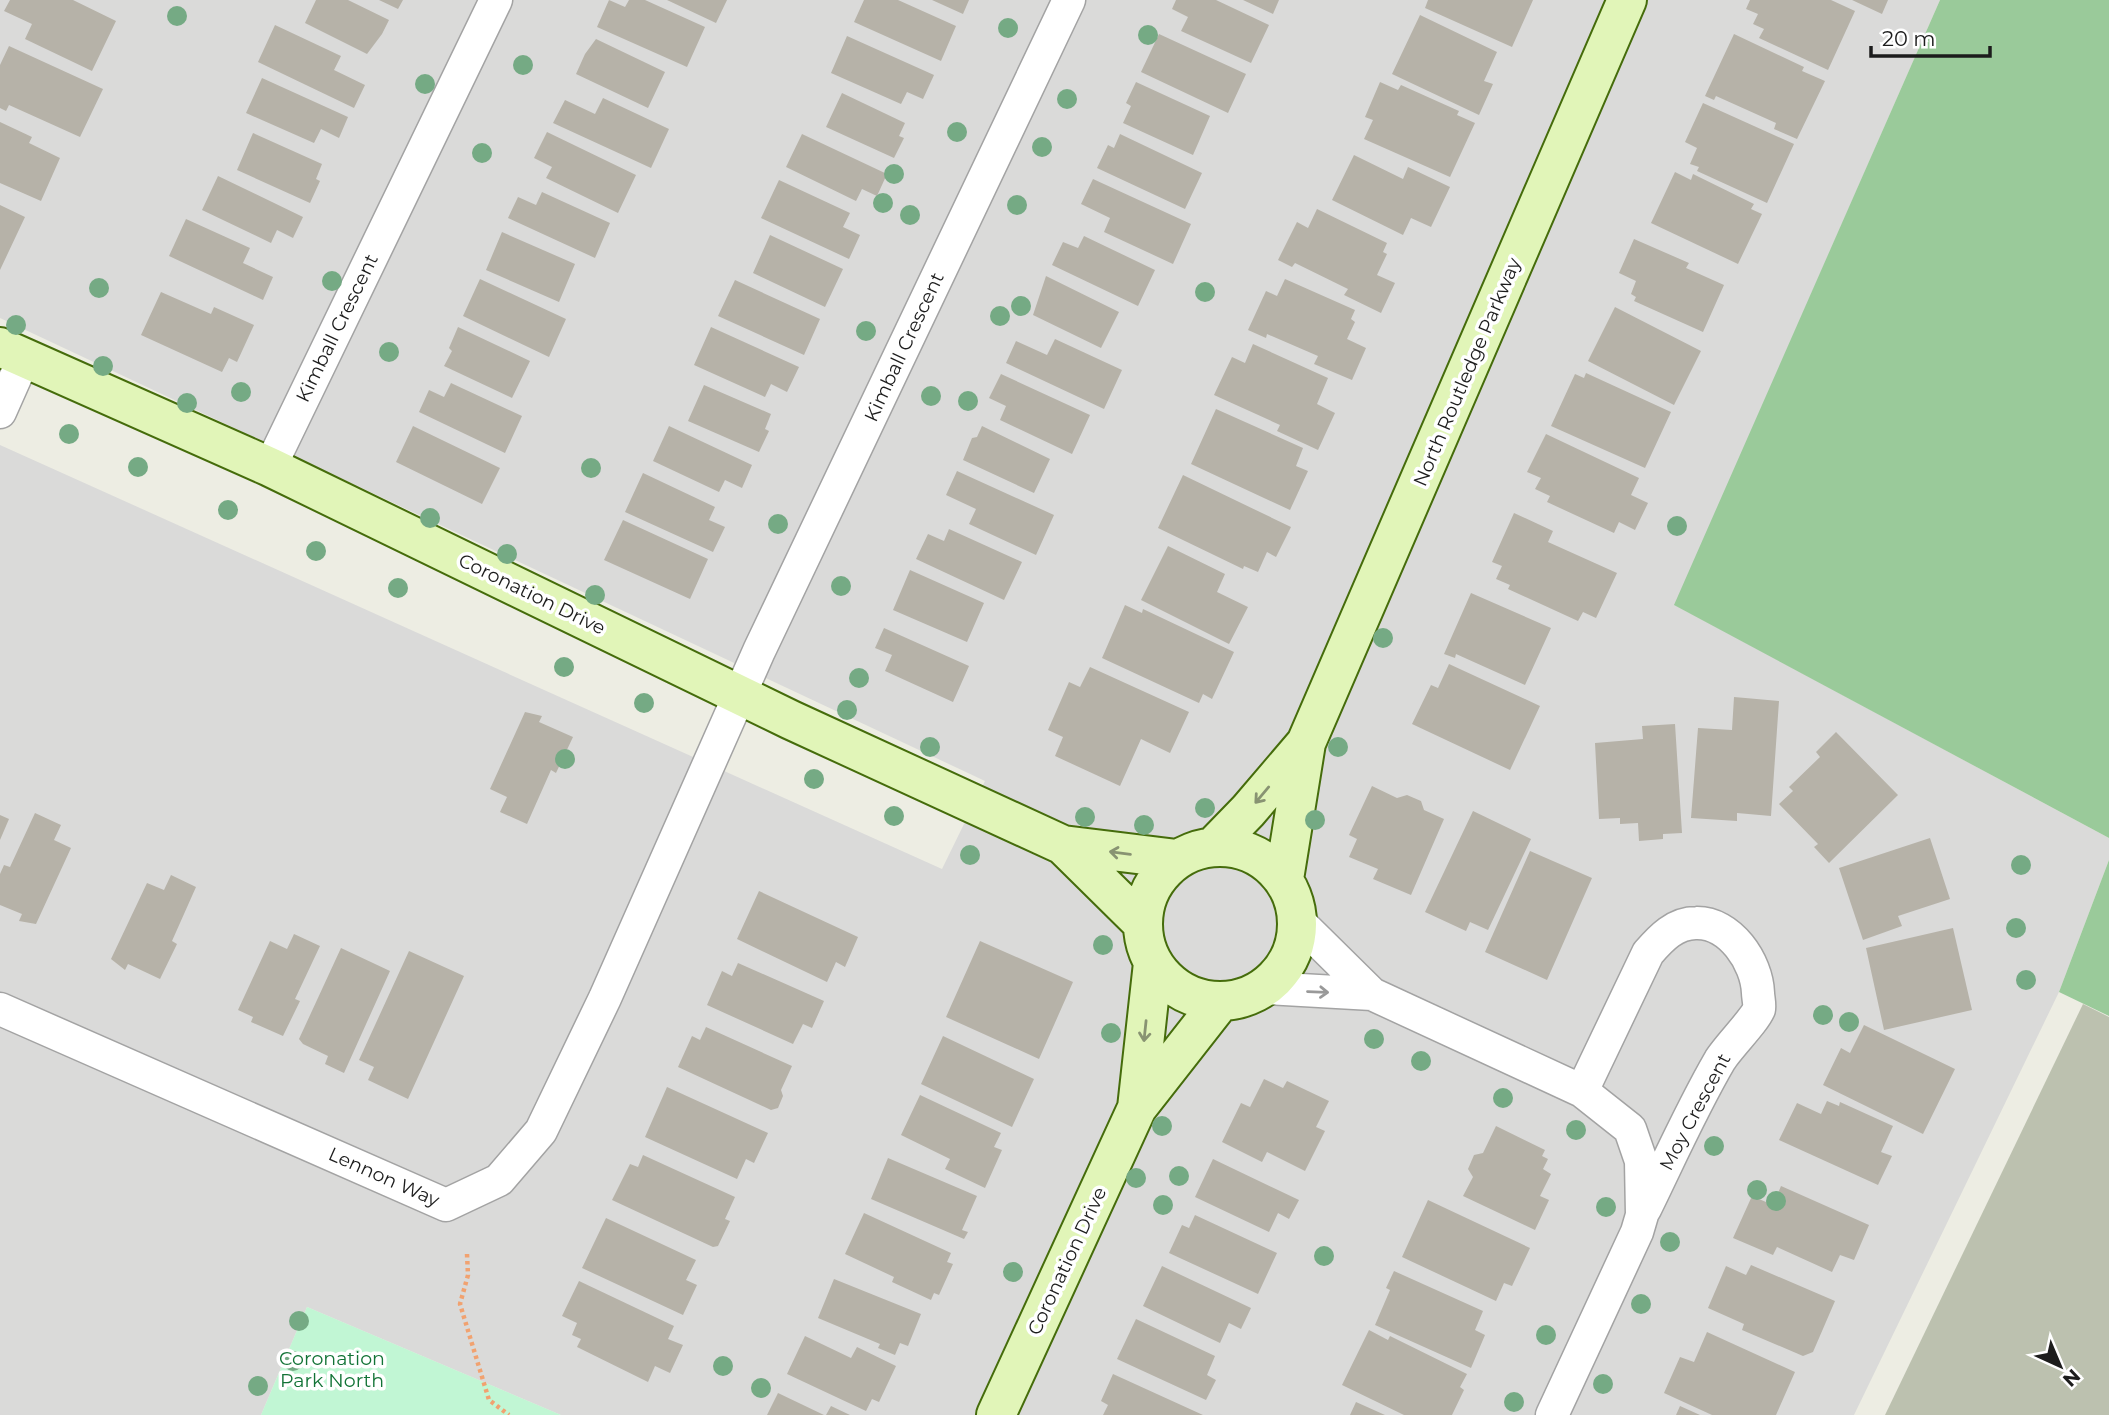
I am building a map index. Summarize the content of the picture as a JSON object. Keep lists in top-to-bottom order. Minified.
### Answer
{"streets":{"street":["Kimball Crescent","North Routledge Parkway","Coronation Drive","Moy Crescent","Lennon Way"]},"crossings":[["Kimball Crescent","Coronation Drive"],["Kimball Crescent","Lennon Way"],["North Routledge Parkway","Coronation Drive"],["North Routledge Parkway","Moy Crescent"],["Coronation Drive","Moy Crescent"],["Coronation Drive","Lennon Way"]],"parks":["Coronation Park North"],"scale_bar":"20 m","north":"bottom right"}
